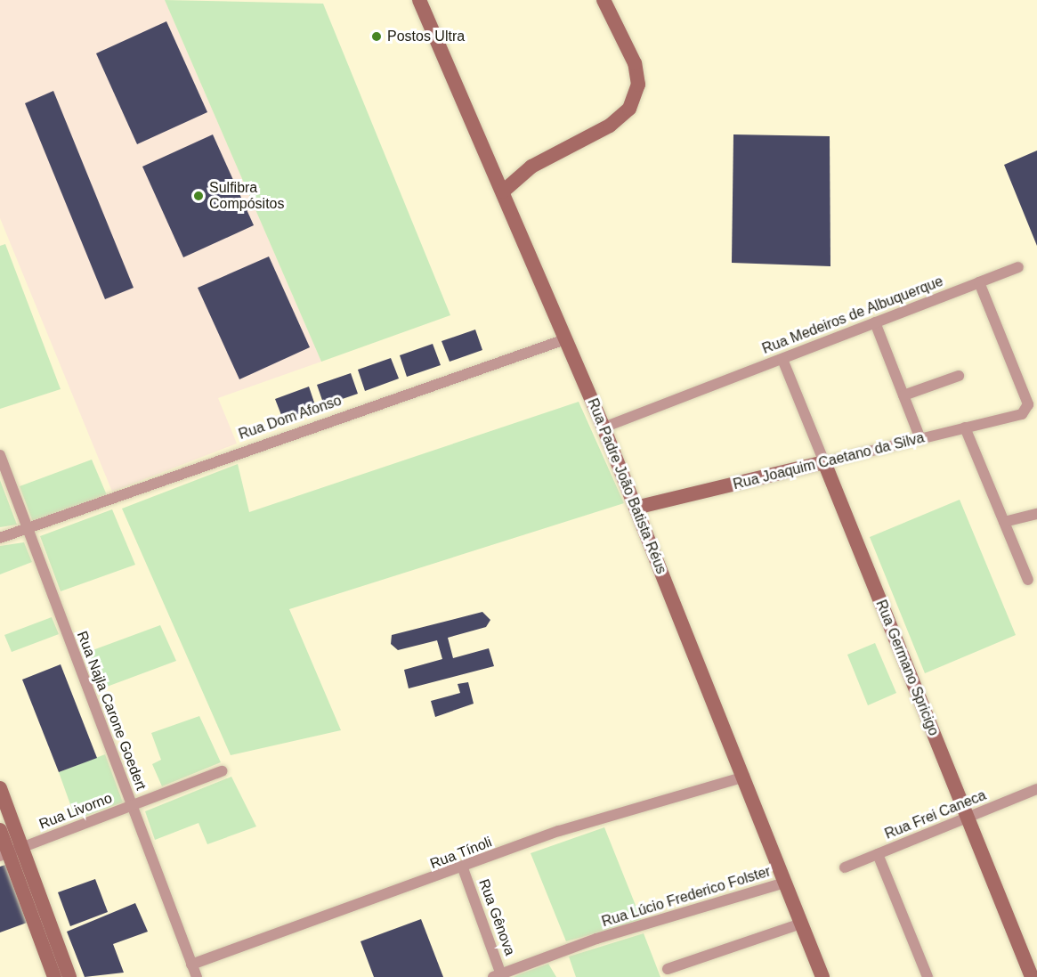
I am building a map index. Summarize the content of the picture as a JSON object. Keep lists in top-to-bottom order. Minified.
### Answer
{"streets":{"main road":["Rua Joaquim Caetano da Silva","Rua Padre João Batista Réus","Rua Germano Spricigo"],"street":["Rua Medeiros de Albuquerque","Rua Dom Afonso","Rua Najla Carone Goedert","Rua Livorno","Rua Frei Caneca","Rua Tínoli","Rua Lúcio Frederico Folster","Rua Gênova"]},"crossings":[["Rua Medeiros de Albuquerque","Rua Joaquim Caetano da Silva"],["Rua Medeiros de Albuquerque","Rua Padre João Batista Réus"],["Rua Medeiros de Albuquerque","Rua Germano Spricigo"],["Rua Dom Afonso","Rua Padre João Batista Réus"],["Rua Dom Afonso","Rua Najla Carone Goedert"],["Rua Joaquim Caetano da Silva","Rua Padre João Batista Réus"],["Rua Joaquim Caetano da Silva","Rua Germano Spricigo"],["Rua Padre João Batista Réus","Rua Tínoli"],["Rua Padre João Batista Réus","Rua Lúcio Frederico Folster"],["Rua Germano Spricigo","Rua Frei Caneca"],["Rua Najla Carone Goedert","Rua Livorno"],["Rua Najla Carone Goedert","Rua Tínoli"],["Rua Tínoli","Rua Gênova"],["Rua Lúcio Frederico Folster","Rua Gênova"]],"places":["Postos Ultra","Sulfibra Compósitos"]}
